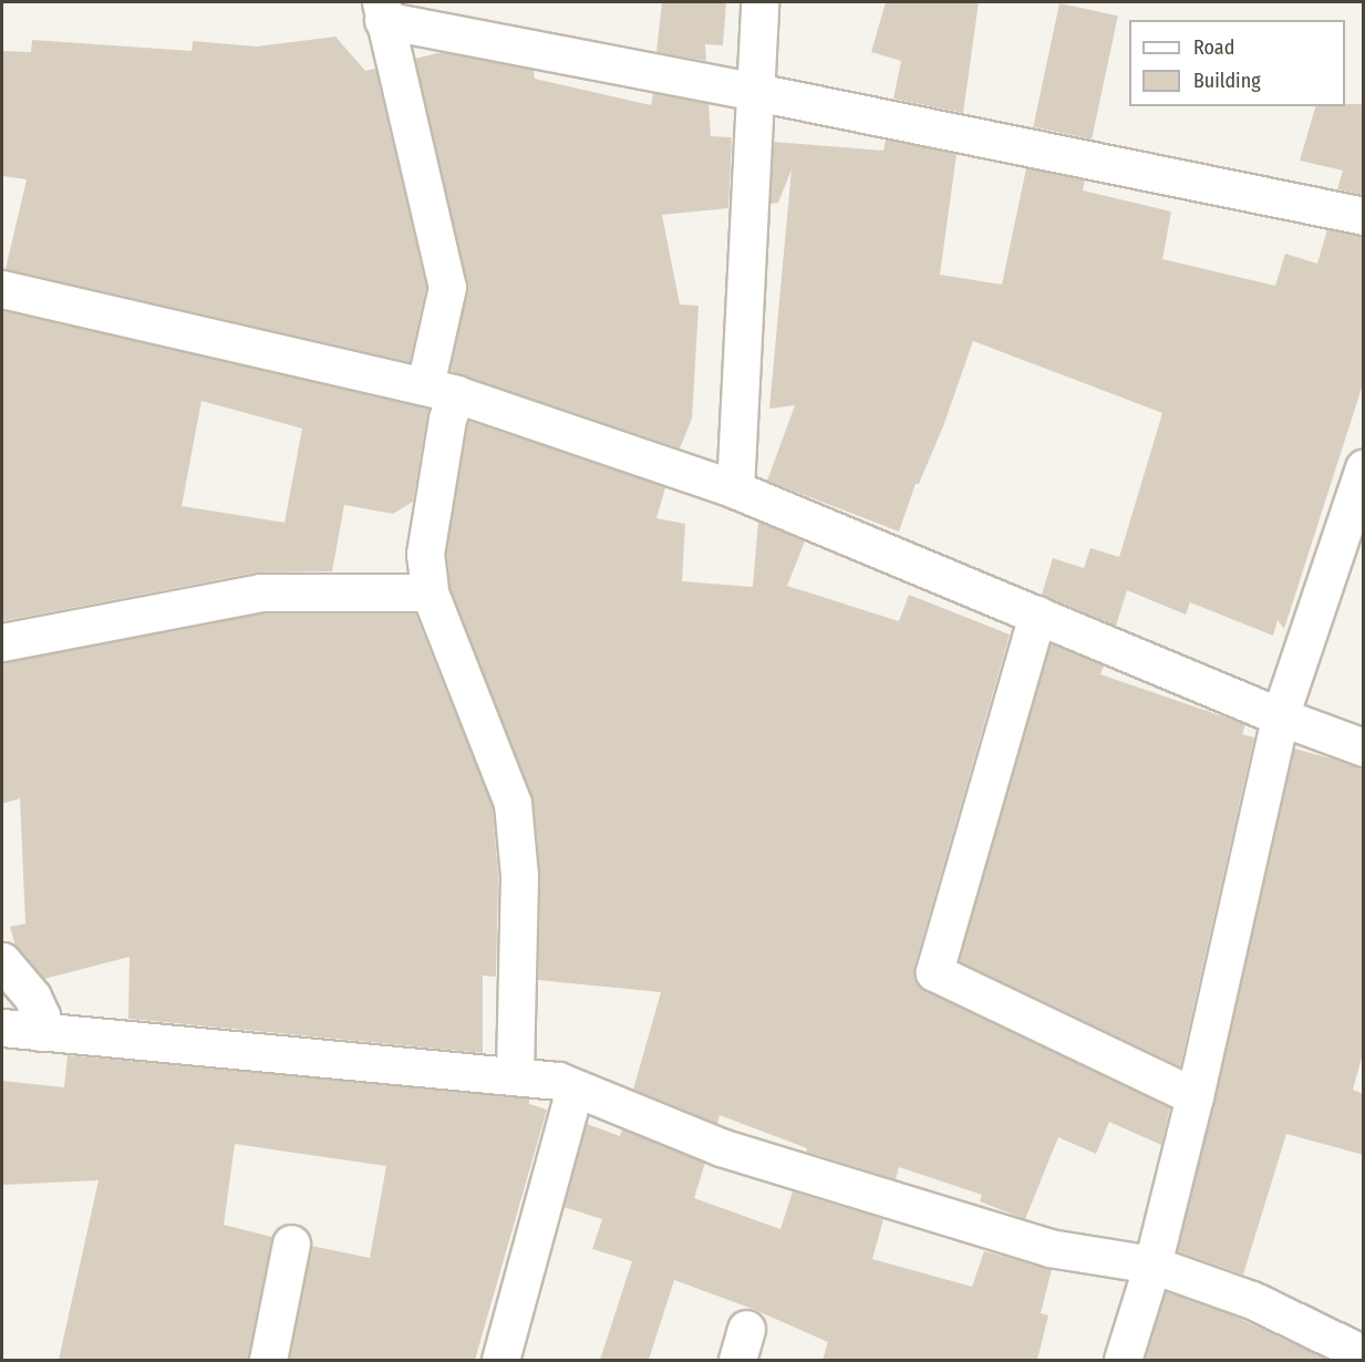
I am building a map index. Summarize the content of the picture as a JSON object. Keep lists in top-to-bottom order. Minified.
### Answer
{"legend":["Road","Building"]}
